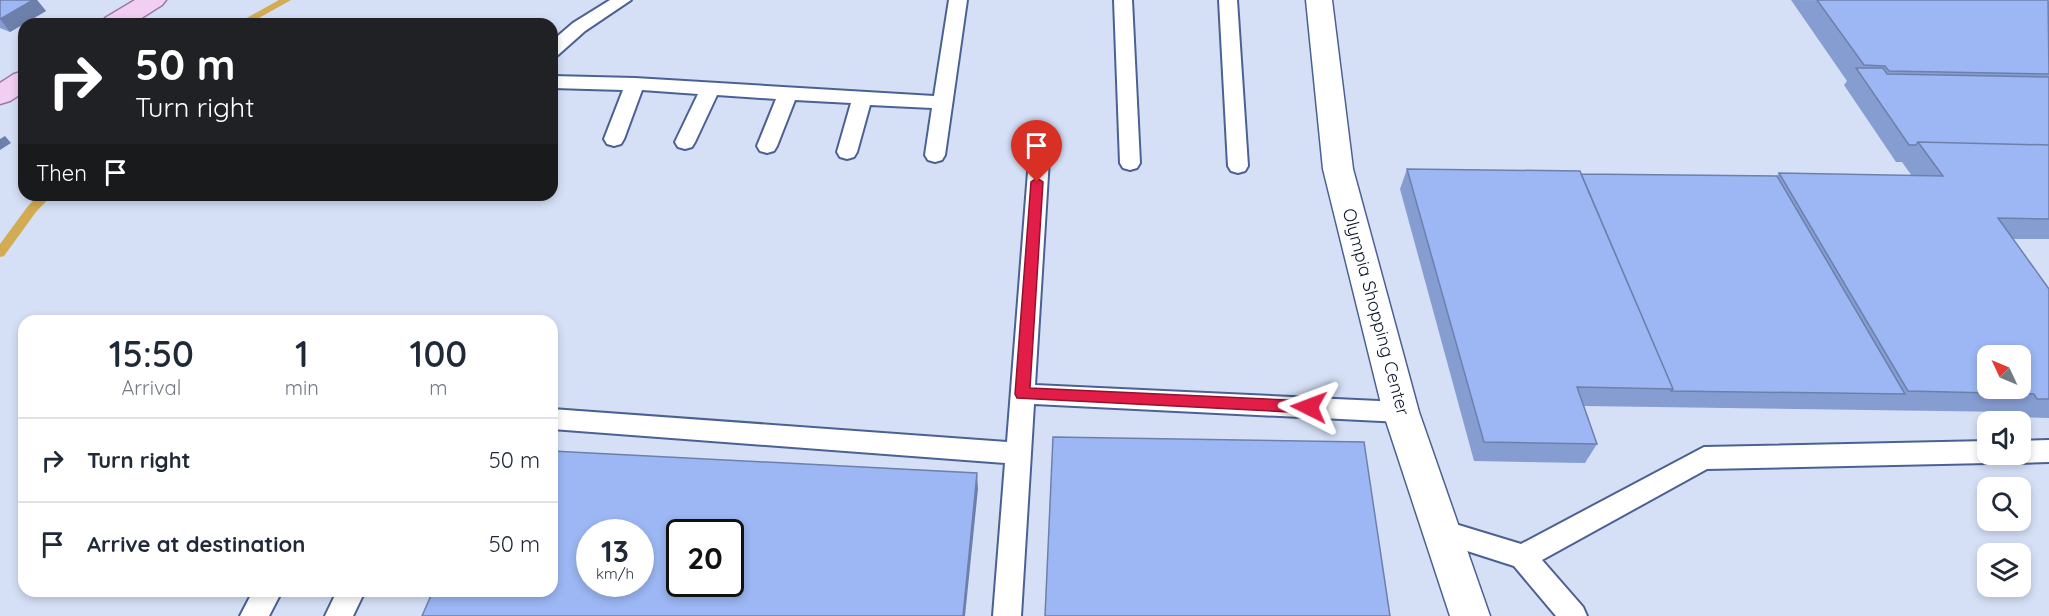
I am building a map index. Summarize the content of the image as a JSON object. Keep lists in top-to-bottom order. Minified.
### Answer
{"streets":{"street":["Olympia Shopping Center"]},"north":"top left","page":{"turn":["50 m","Turn right"],"then":"Then","eta":["15:50","Arrival","1","min","100","m"],"list":[{"name":"Turn right","value":"50 m"},{"name":"Arrive at destination","value":"50 m"}],"speed":"13 km/h","limit":"20"}}
